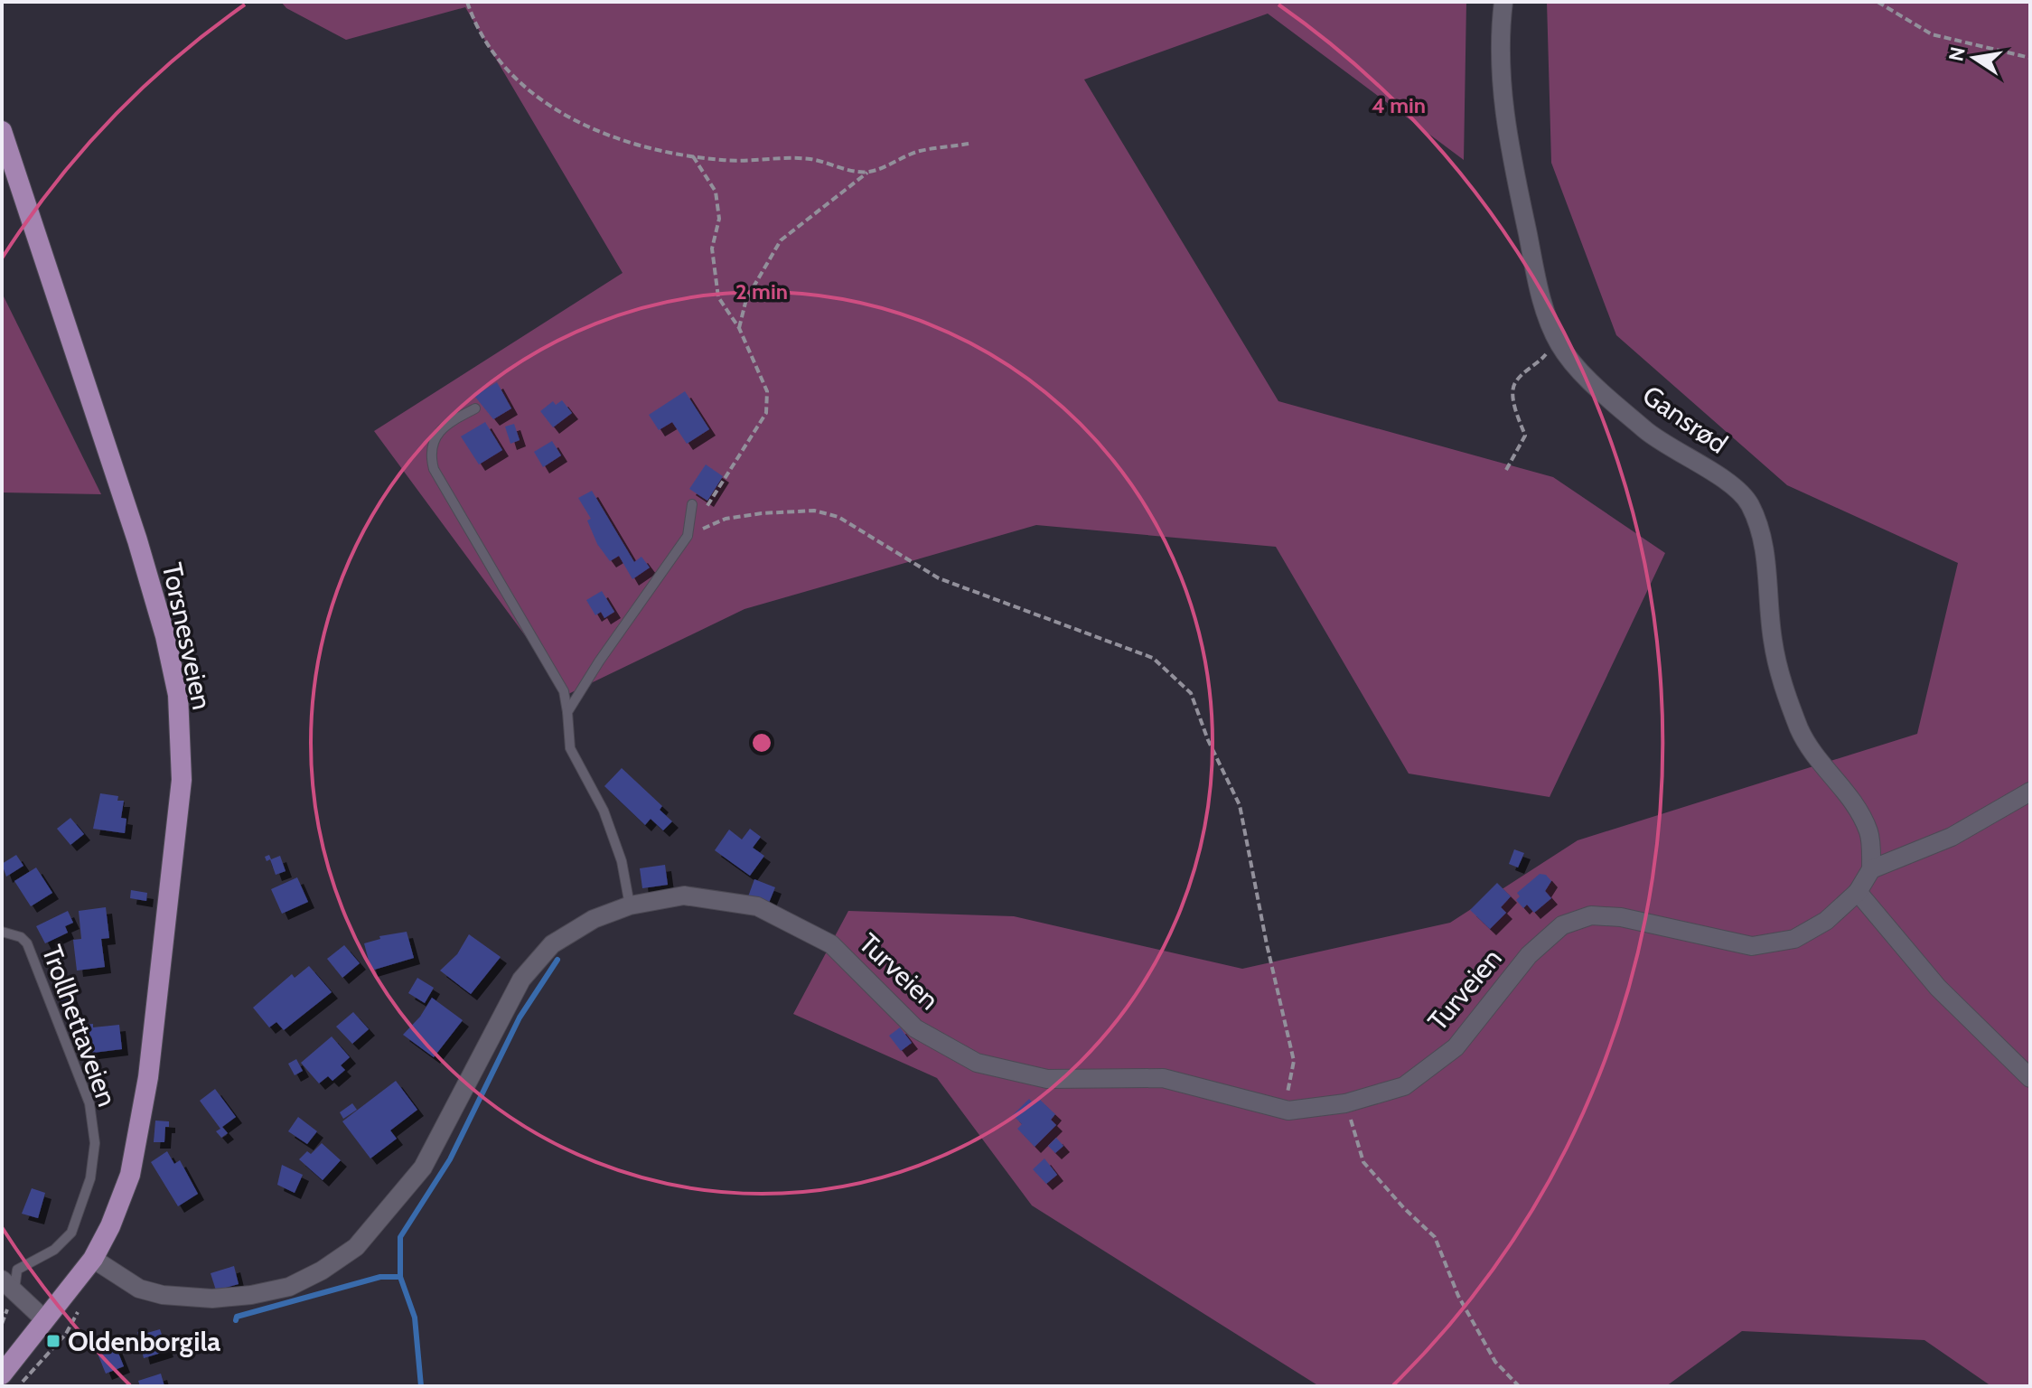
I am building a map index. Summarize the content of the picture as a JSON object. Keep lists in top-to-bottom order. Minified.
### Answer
{"streets":{"main road":["Torsnesveien"],"street":["Gansrød","Turveien"],"lane":["Trollhettaveien"]},"crossings":[["Gansrød","Turveien"],["Torsnesveien","Turveien"]],"places":{"transit":["Oldenborgila"]},"north":"left","rings":["4 min","2 min"]}
